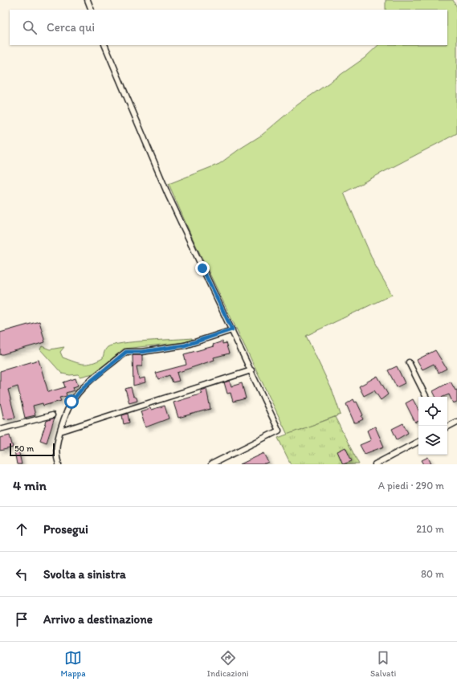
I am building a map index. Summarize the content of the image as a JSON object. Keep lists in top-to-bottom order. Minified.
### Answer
{"scale_bar":"50 m","page":{"search":"Cerca qui","scale":"50 m","heading":["4 min","A piedi · 290 m"],"list":[["Prosegui","210 m"],["Svolta a sinistra","80 m"],"Arrivo a destinazione"],"nav":["Mappa","Indicazioni","Salvati"]}}
